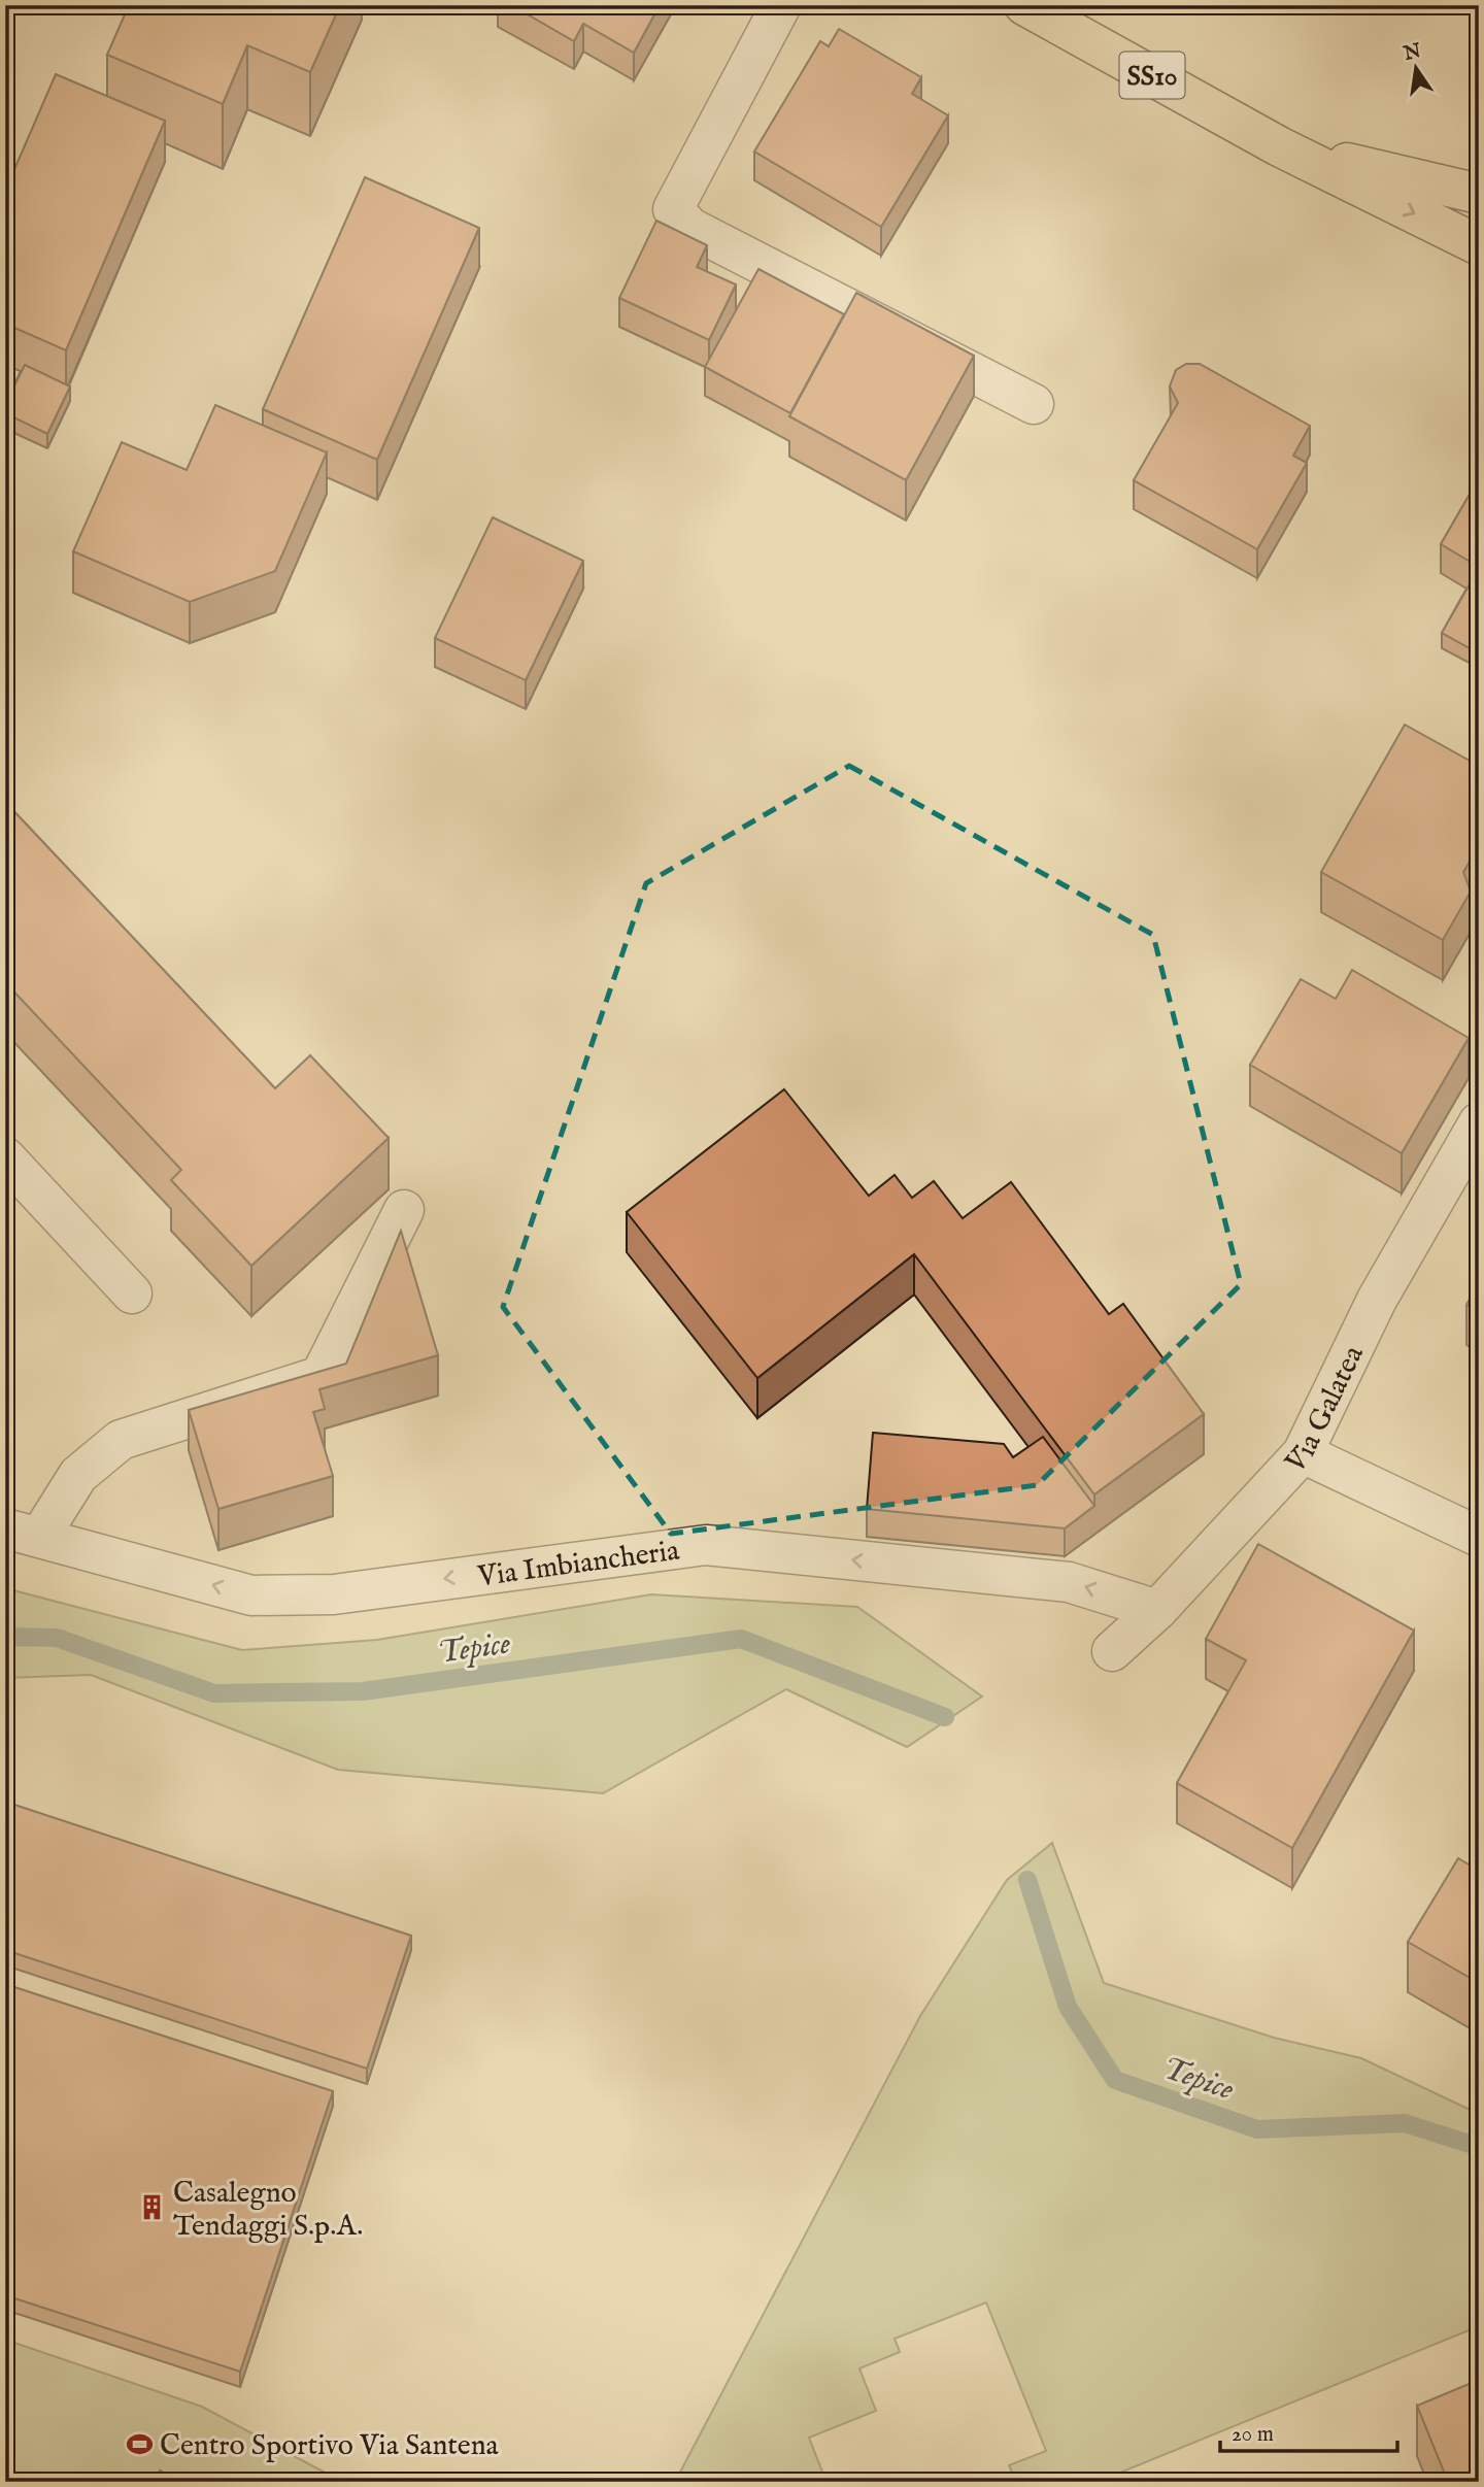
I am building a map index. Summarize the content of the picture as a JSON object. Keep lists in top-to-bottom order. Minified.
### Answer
{"streets":{"main road":["SS10"],"street":["Via Galatea","Via Imbiancheria"]},"crossings":[["Via Galatea","Via Imbiancheria"]],"one_way":["Via Imbiancheria"],"water":["Tepice"],"places":{"building":["Casalegno Tendaggi S.p.A."],"sports":["Centro Sportivo Via Santena"]},"scale_bar":"20 m","north":"top"}
